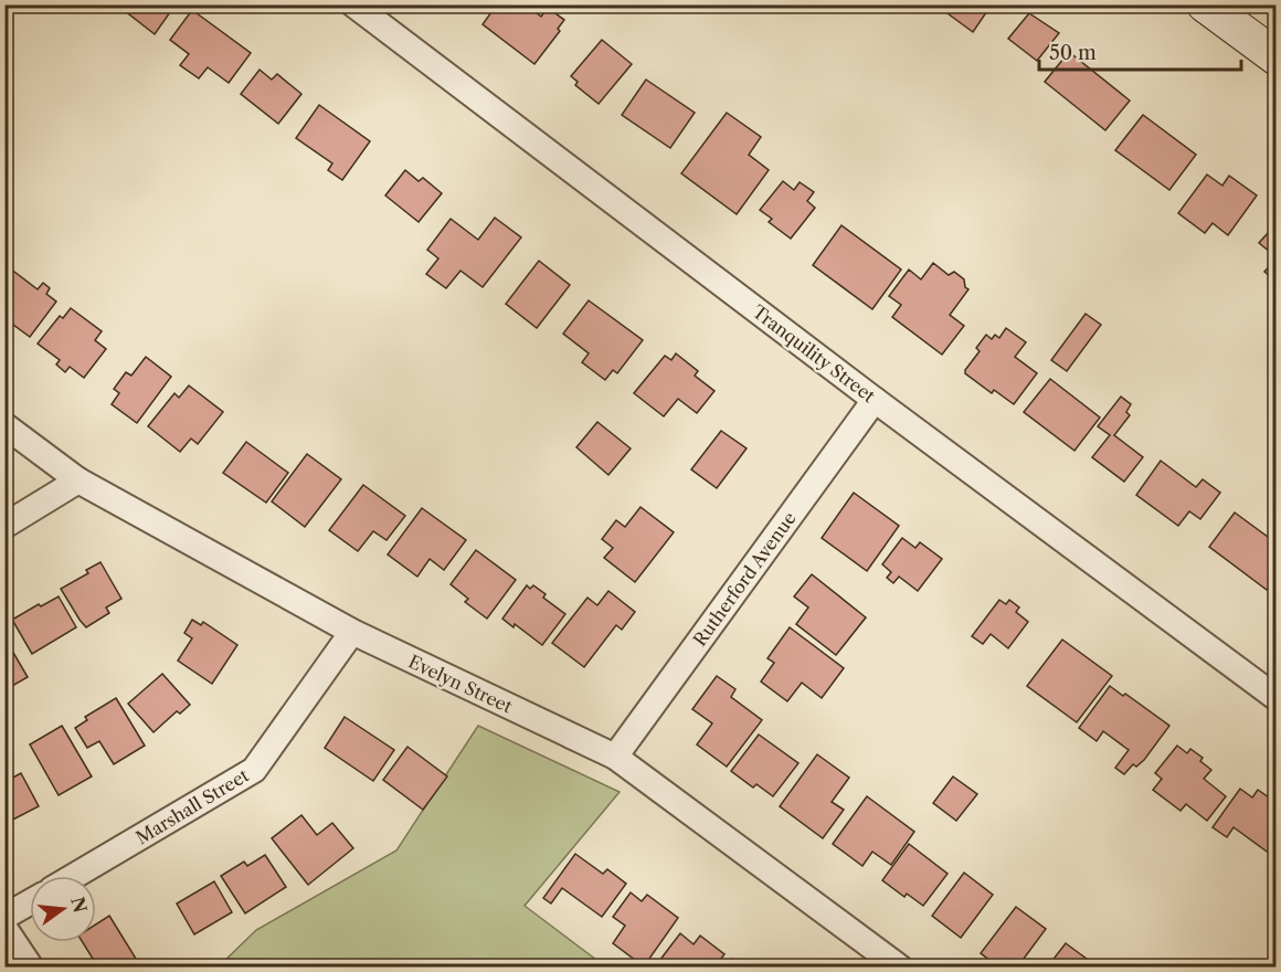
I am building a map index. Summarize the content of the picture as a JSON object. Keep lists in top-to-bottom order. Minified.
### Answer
{"streets":{"street":["Tranquility Street","Rutherford Avenue","Evelyn Street","Marshall Street"]},"crossings":[["Tranquility Street","Rutherford Avenue"],["Rutherford Avenue","Evelyn Street"],["Evelyn Street","Marshall Street"]],"scale_bar":"50 m","north":"right"}
